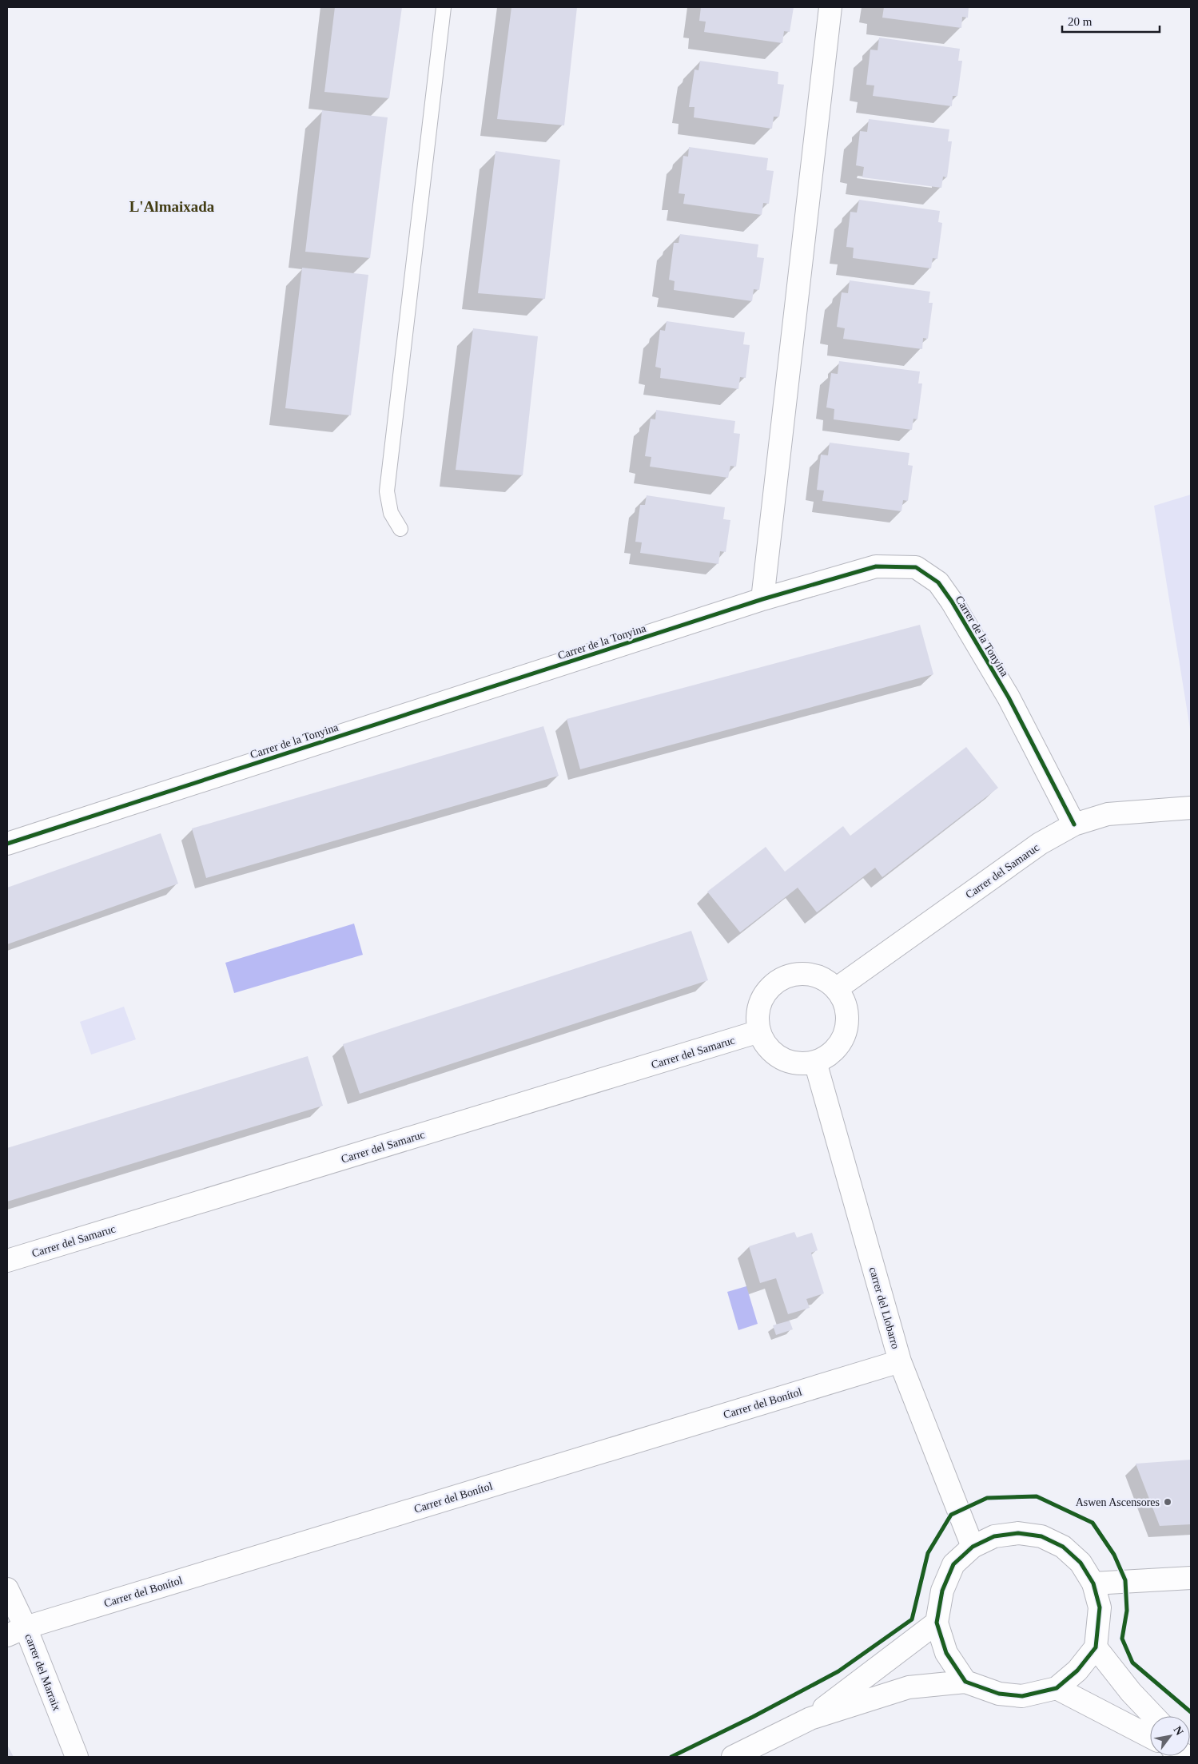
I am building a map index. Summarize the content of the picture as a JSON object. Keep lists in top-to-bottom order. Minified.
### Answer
{"streets":{"street":["Carrer de la Tonyina","Carrer del Samaruc","carrer del Llobarro","Carrer del Bonítol","carrer del Marraix"]},"crossings":[["Carrer de la Tonyina","Carrer del Samaruc"],["Carrer del Samaruc","carrer del Llobarro"],["carrer del Llobarro","Carrer del Bonítol"],["Carrer del Bonítol","carrer del Marraix"]],"districts":["L'Almaixada"],"places":["Aswen Ascensores"],"scale_bar":"20 m","north":"top right"}
